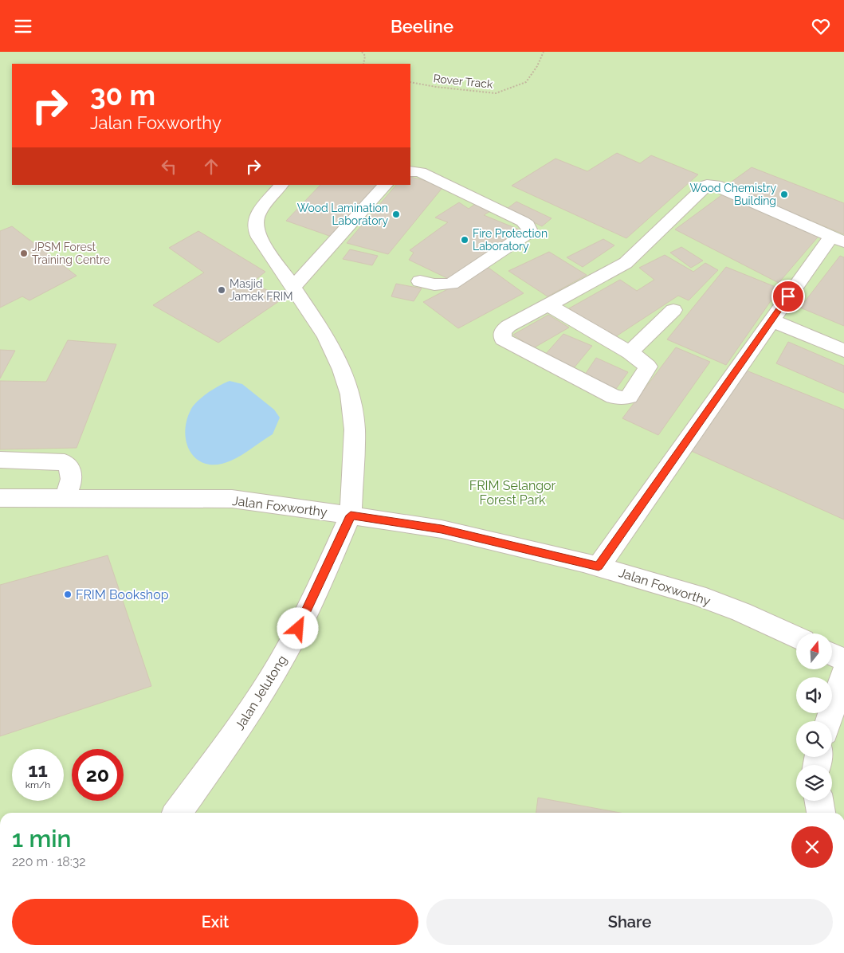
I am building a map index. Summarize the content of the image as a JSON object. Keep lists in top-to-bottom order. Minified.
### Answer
{"streets":{"street":["Jalan Foxworthy","Jalan Jelutong"],"path":["Rover Track"]},"crossings":[["Jalan Foxworthy","Jalan Jelutong"]],"parks":["FRIM Selangor Forest Park"],"places":["Wood Chemistry Building","Wood Lamination Laboratory","Fire Protection Laboratory","JPSM Forest Training Centre","Masjid Jamek FRIM","FRIM Bookshop"],"north":"top","page":{"header":"Beeline","turn":["30 m","Jalan Foxworthy"],"speed":"11 km/h","limit":"20","heading":["1 min","220 m · 18:32"],"buttons":["Exit","Share"]}}
